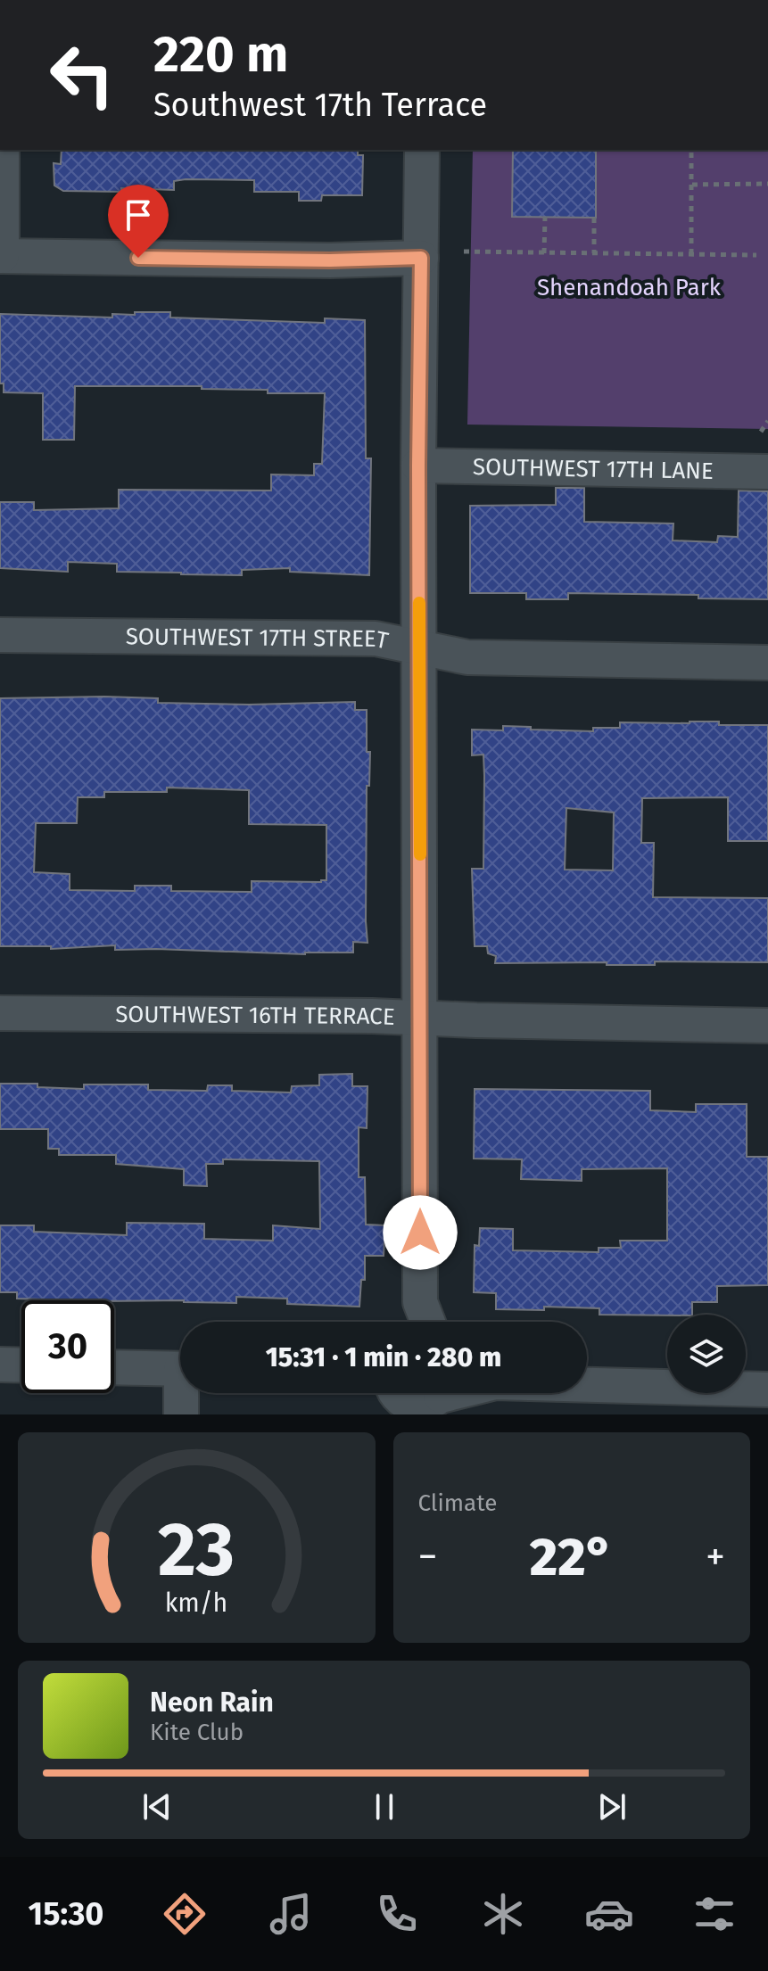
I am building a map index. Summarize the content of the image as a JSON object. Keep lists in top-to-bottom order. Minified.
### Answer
{"streets":{"street":["SOUTHWEST 17TH LANE","SOUTHWEST 17TH STREET","SOUTHWEST 16TH TERRACE"]},"parks":["Shenandoah Park"],"page":{"turn":["220 m","Southwest 17th Terrace"],"limit":"30","trip":"15:31 · 1 min · 280 m","tile":"Climate","heat":["−","22°","+"],"song":["Neon Rain","Kite Club"],"tabs":"15:30","gauge":["23","km/h"]}}
